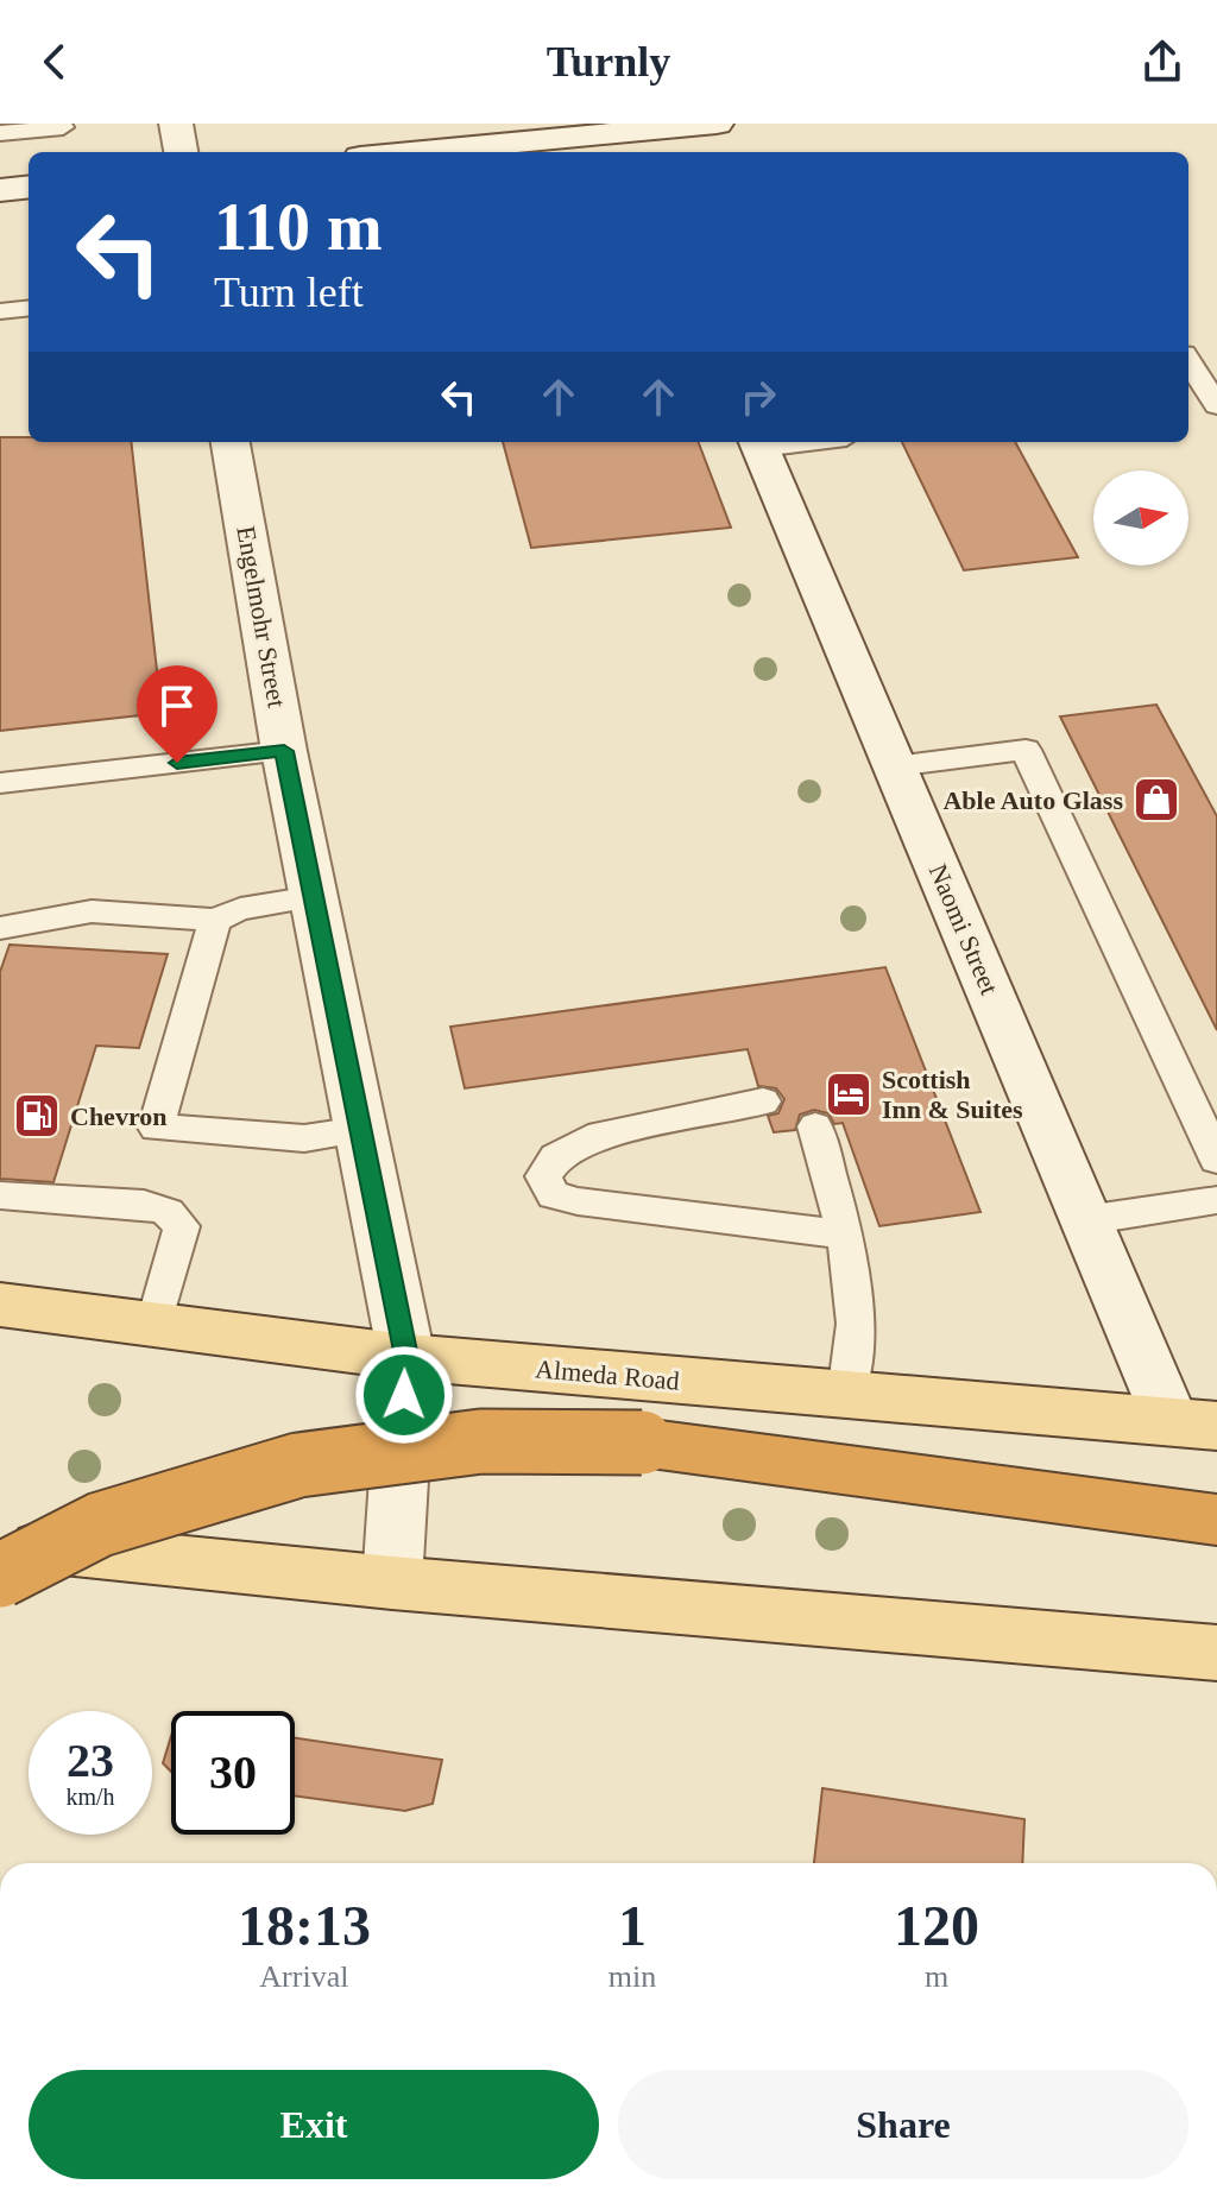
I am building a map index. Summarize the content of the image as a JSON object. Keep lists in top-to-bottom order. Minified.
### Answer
{"streets":{"main road":["Almeda Road"],"street":["Engelmohr Street","Naomi Street"]},"crossings":[["Engelmohr Street","Almeda Road"],["Naomi Street","Almeda Road"]],"places":{"shop":["Able Auto Glass"],"hotel":["Scottish Inn & Suites"],"fuel station":["Chevron"]},"north":"right","page":{"header":"Turnly","turn":["110 m","Turn left"],"speed":"23 km/h","limit":"30","eta":["18:13","Arrival","1","min","120","m"],"buttons":["Exit","Share"]}}
